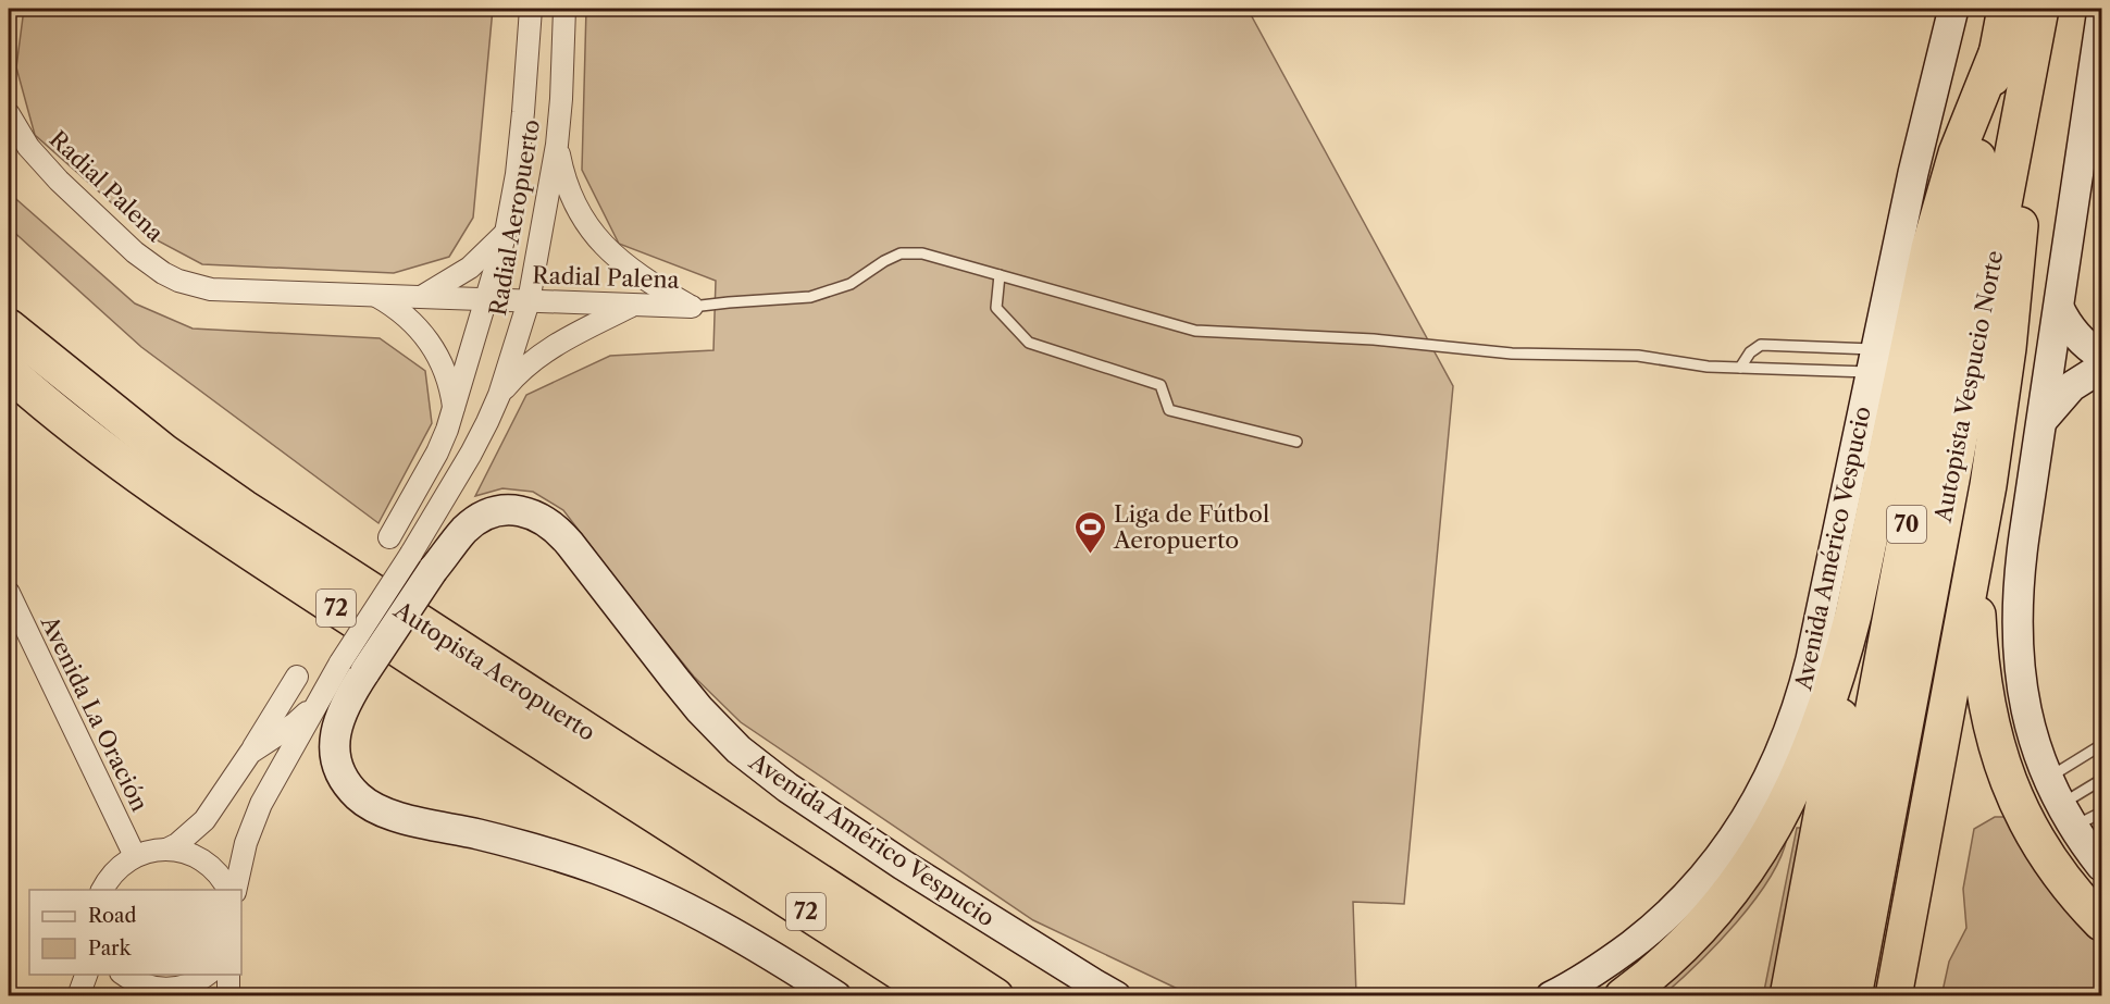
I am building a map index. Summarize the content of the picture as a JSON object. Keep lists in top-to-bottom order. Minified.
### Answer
{"streets":{"highway":["Autopista Vespucio Norte","70","72","Autopista Aeropuerto"],"street":["Radial Palena","Radial Aeropuerto","Avenida Américo Vespucio","Avenida La Oración"]},"crossings":[["Radial Palena","Radial Aeropuerto"],["Radial Aeropuerto","Avenida Américo Vespucio"]],"places":{"sports":["Liga de Fútbol Aeropuerto"]},"legend":["Road","Park"]}
